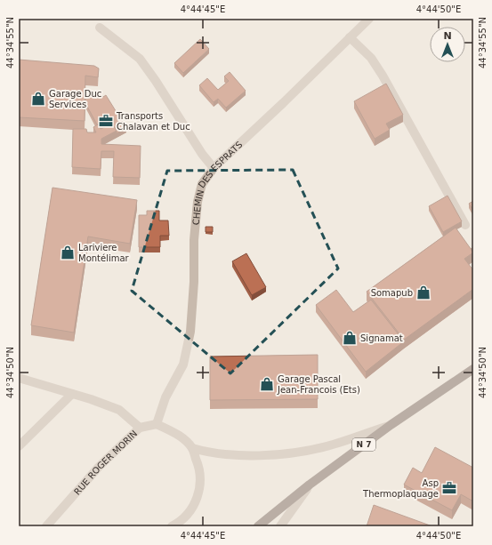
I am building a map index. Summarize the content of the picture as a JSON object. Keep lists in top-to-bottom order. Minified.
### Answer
{"streets":{"main road":["N 7"],"street":["CHEMIN DES ESPRATS","RUE ROGER MORIN"]},"crossings":[["CHEMIN DES ESPRATS","RUE ROGER MORIN"]],"places":{"shop":["Garage Duc Services","Lariviere Montélimar","Somapub","Signamat","Garage Pascal Jean-Francois (Ets)"],"office":["Transports Chalavan et Duc","Asp Thermoplaquage"]},"north":"top","coordinates":["4°44'45\"E","4°44'50\"E","44°34'55\"N","44°34'50\"N"]}
